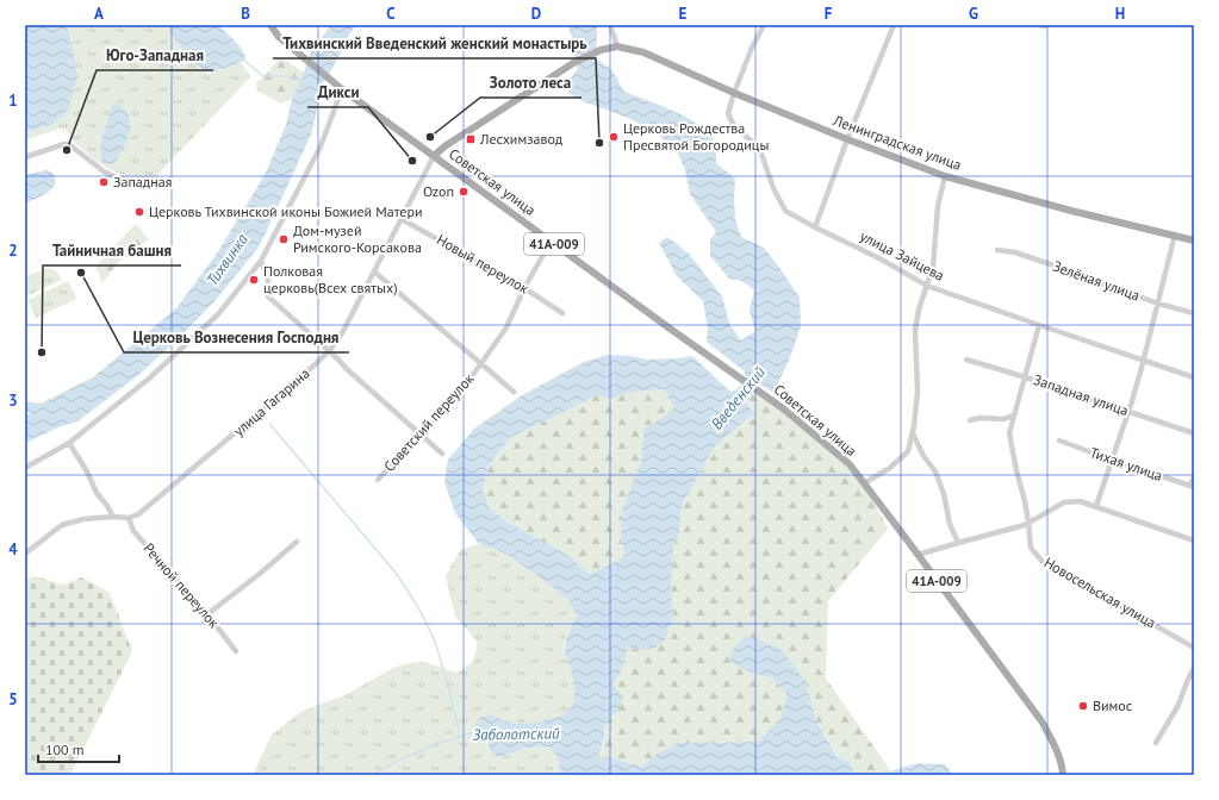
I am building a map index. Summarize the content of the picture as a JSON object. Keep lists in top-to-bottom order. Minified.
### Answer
{"streets":{"main road":["Ленинградская улица","Советская улица","41А-009"],"street":["улица Зайцева","Новый переулок","Зелёная улица","Западная улица","улица Гагарина","Советский переулок","Тихая улица","Речной переулок","Новосельская улица"]},"crossings":[["Ленинградская улица","Советская улица"],["Ленинградская улица","41А-009"],["Ленинградская улица","улица Зайцева"],["Ленинградская улица","улица Гагарина"],["Советская улица","41А-009"],["Советская улица","улица Гагарина"],["Советская улица","Советский переулок"],["41А-009","улица Гагарина"],["улица Зайцева","Новосельская улица"],["Новый переулок","улица Гагарина"],["Новый переулок","Советский переулок"],["Западная улица","Новосельская улица"],["улица Гагарина","Речной переулок"]],"water":["Тихвинка","Введенский","Заболотский"],"places":{"other":["Золото леса","Церковь Рождества Пресвятой Богородицы","Тихвинский Введенский женский монастырь","Юго-Западная","Дикси","Западная","Ozon","Церковь Тихвинской иконы Божией Матери","Дом-музей Римского-Корсакова","Церковь Вознесения Господня","Полковая церковь(Всех святых)","Тайничная башня","Вимос"],"transit":["Лесхимзавод"]},"scale_bar":"100 m","grid":{"columns":["A","B","C","D","E","F","G","H"],"rows":["1","2","3","4","5"]}}
